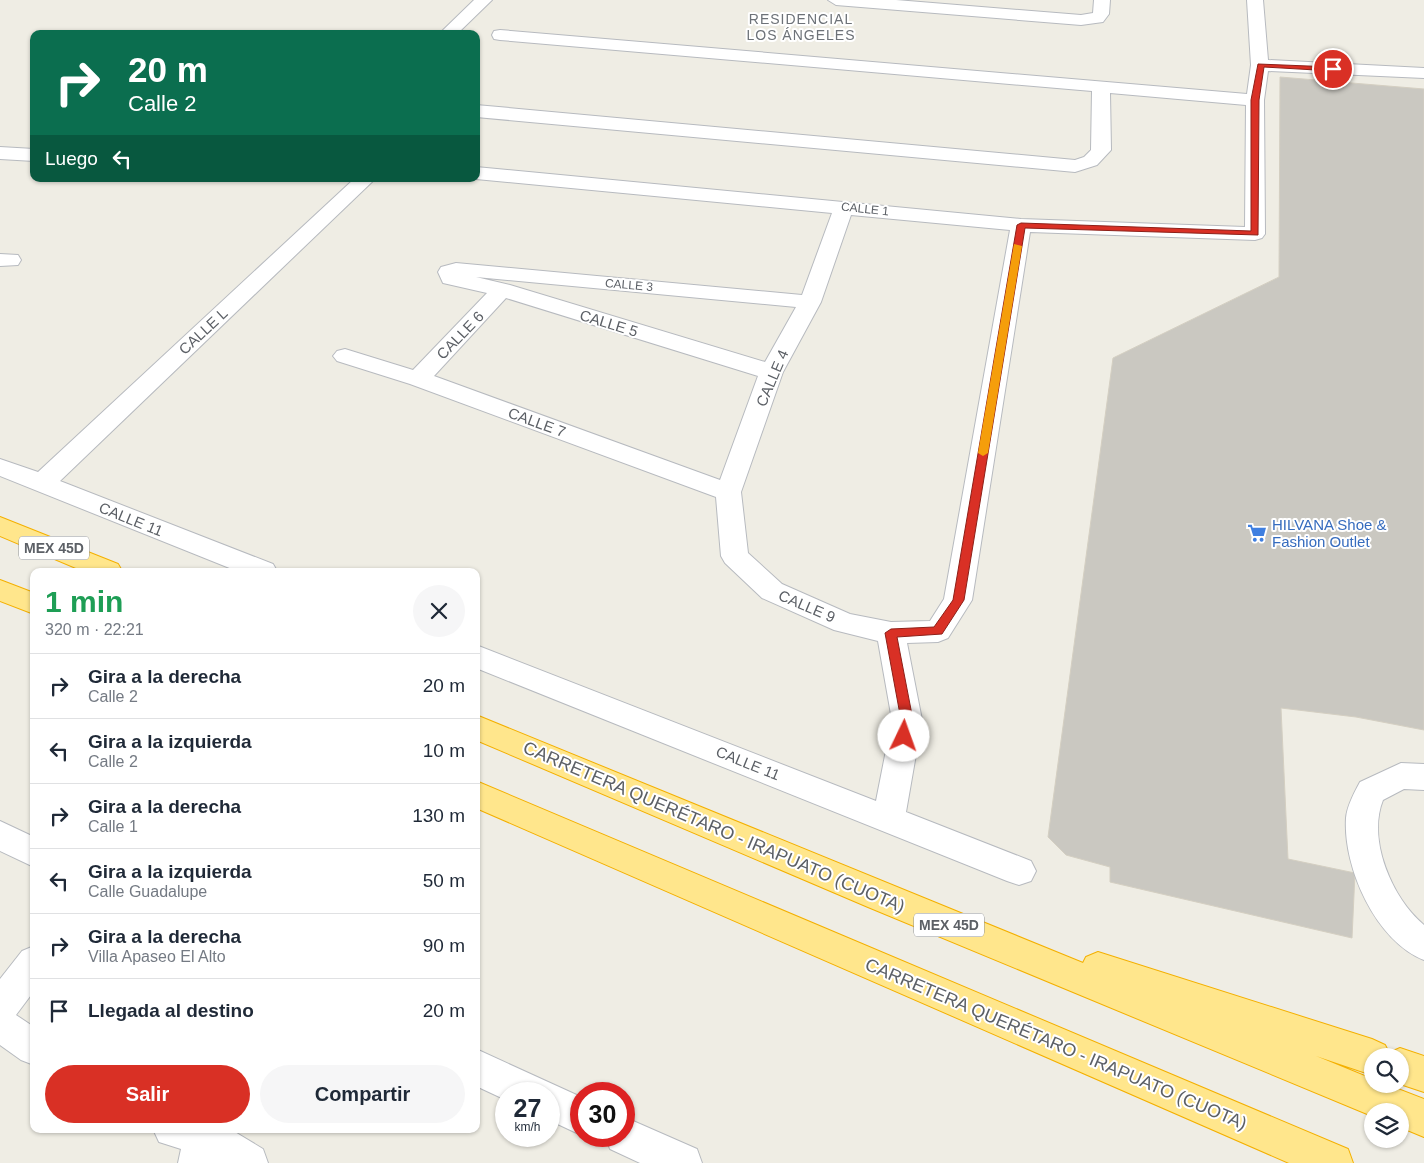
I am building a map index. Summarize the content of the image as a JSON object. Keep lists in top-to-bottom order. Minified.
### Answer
{"streets":{"highway":["MEX 45D","CARRETERA QUERÉTARO - IRAPUATO (CUOTA)"],"street":["CALLE 1","CALLE 3","CALLE 5","CALLE L","CALLE 6","CALLE 4","CALLE 7","CALLE 11","CALLE 9"]},"crossings":[["CALLE 1","CALLE 4"],["CALLE 1","CALLE 9"],["CALLE 3","CALLE 5"],["CALLE 3","CALLE 4"],["CALLE 5","CALLE 6"],["CALLE 5","CALLE 4"],["CALLE L","CALLE 11"],["CALLE 6","CALLE 7"],["CALLE 4","CALLE 7"],["CALLE 4","CALLE 9"]],"districts":["RESIDENCIAL LOS ÁNGELES"],"places":{"supermarket":["HILVANA Shoe & Fashion Outlet"]},"page":{"turn":["20 m","Calle 2"],"then":"Luego","heading":["1 min","320 m · 22:21"],"list":[{"name":"Gira a la derecha","note":"Calle 2","value":"20 m"},{"name":"Gira a la izquierda","note":"Calle 2","value":"10 m"},{"name":"Gira a la derecha","note":"Calle 1","value":"130 m"},{"name":"Gira a la izquierda","note":"Calle Guadalupe","value":"50 m"},{"name":"Gira a la derecha","note":"Villa Apaseo El Alto","value":"90 m"},{"name":"Llegada al destino","value":"20 m"}],"buttons":["Salir","Compartir"],"speed":"27 km/h","limit":"30"}}
